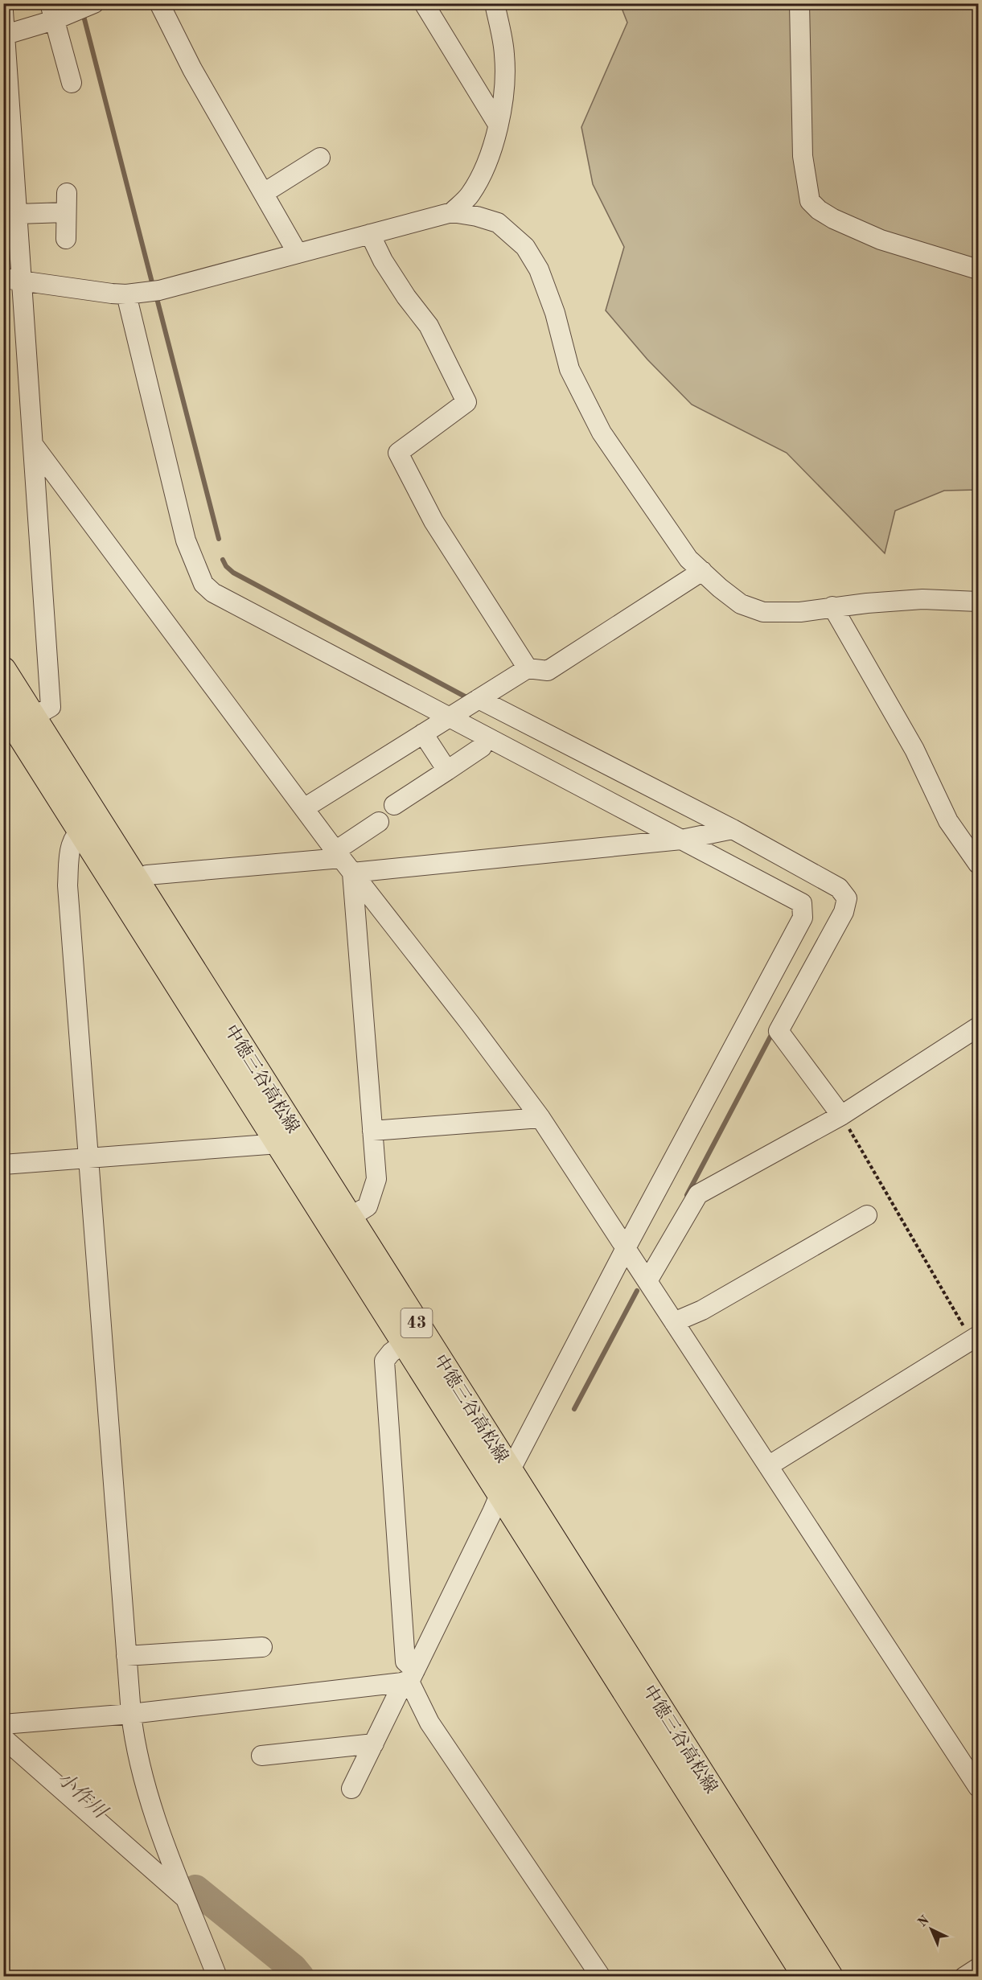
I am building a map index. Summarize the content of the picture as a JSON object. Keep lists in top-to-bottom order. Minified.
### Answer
{"streets":{"main road":["中徳三谷高松線","43"]},"water":["小作川"],"north":"top left"}
